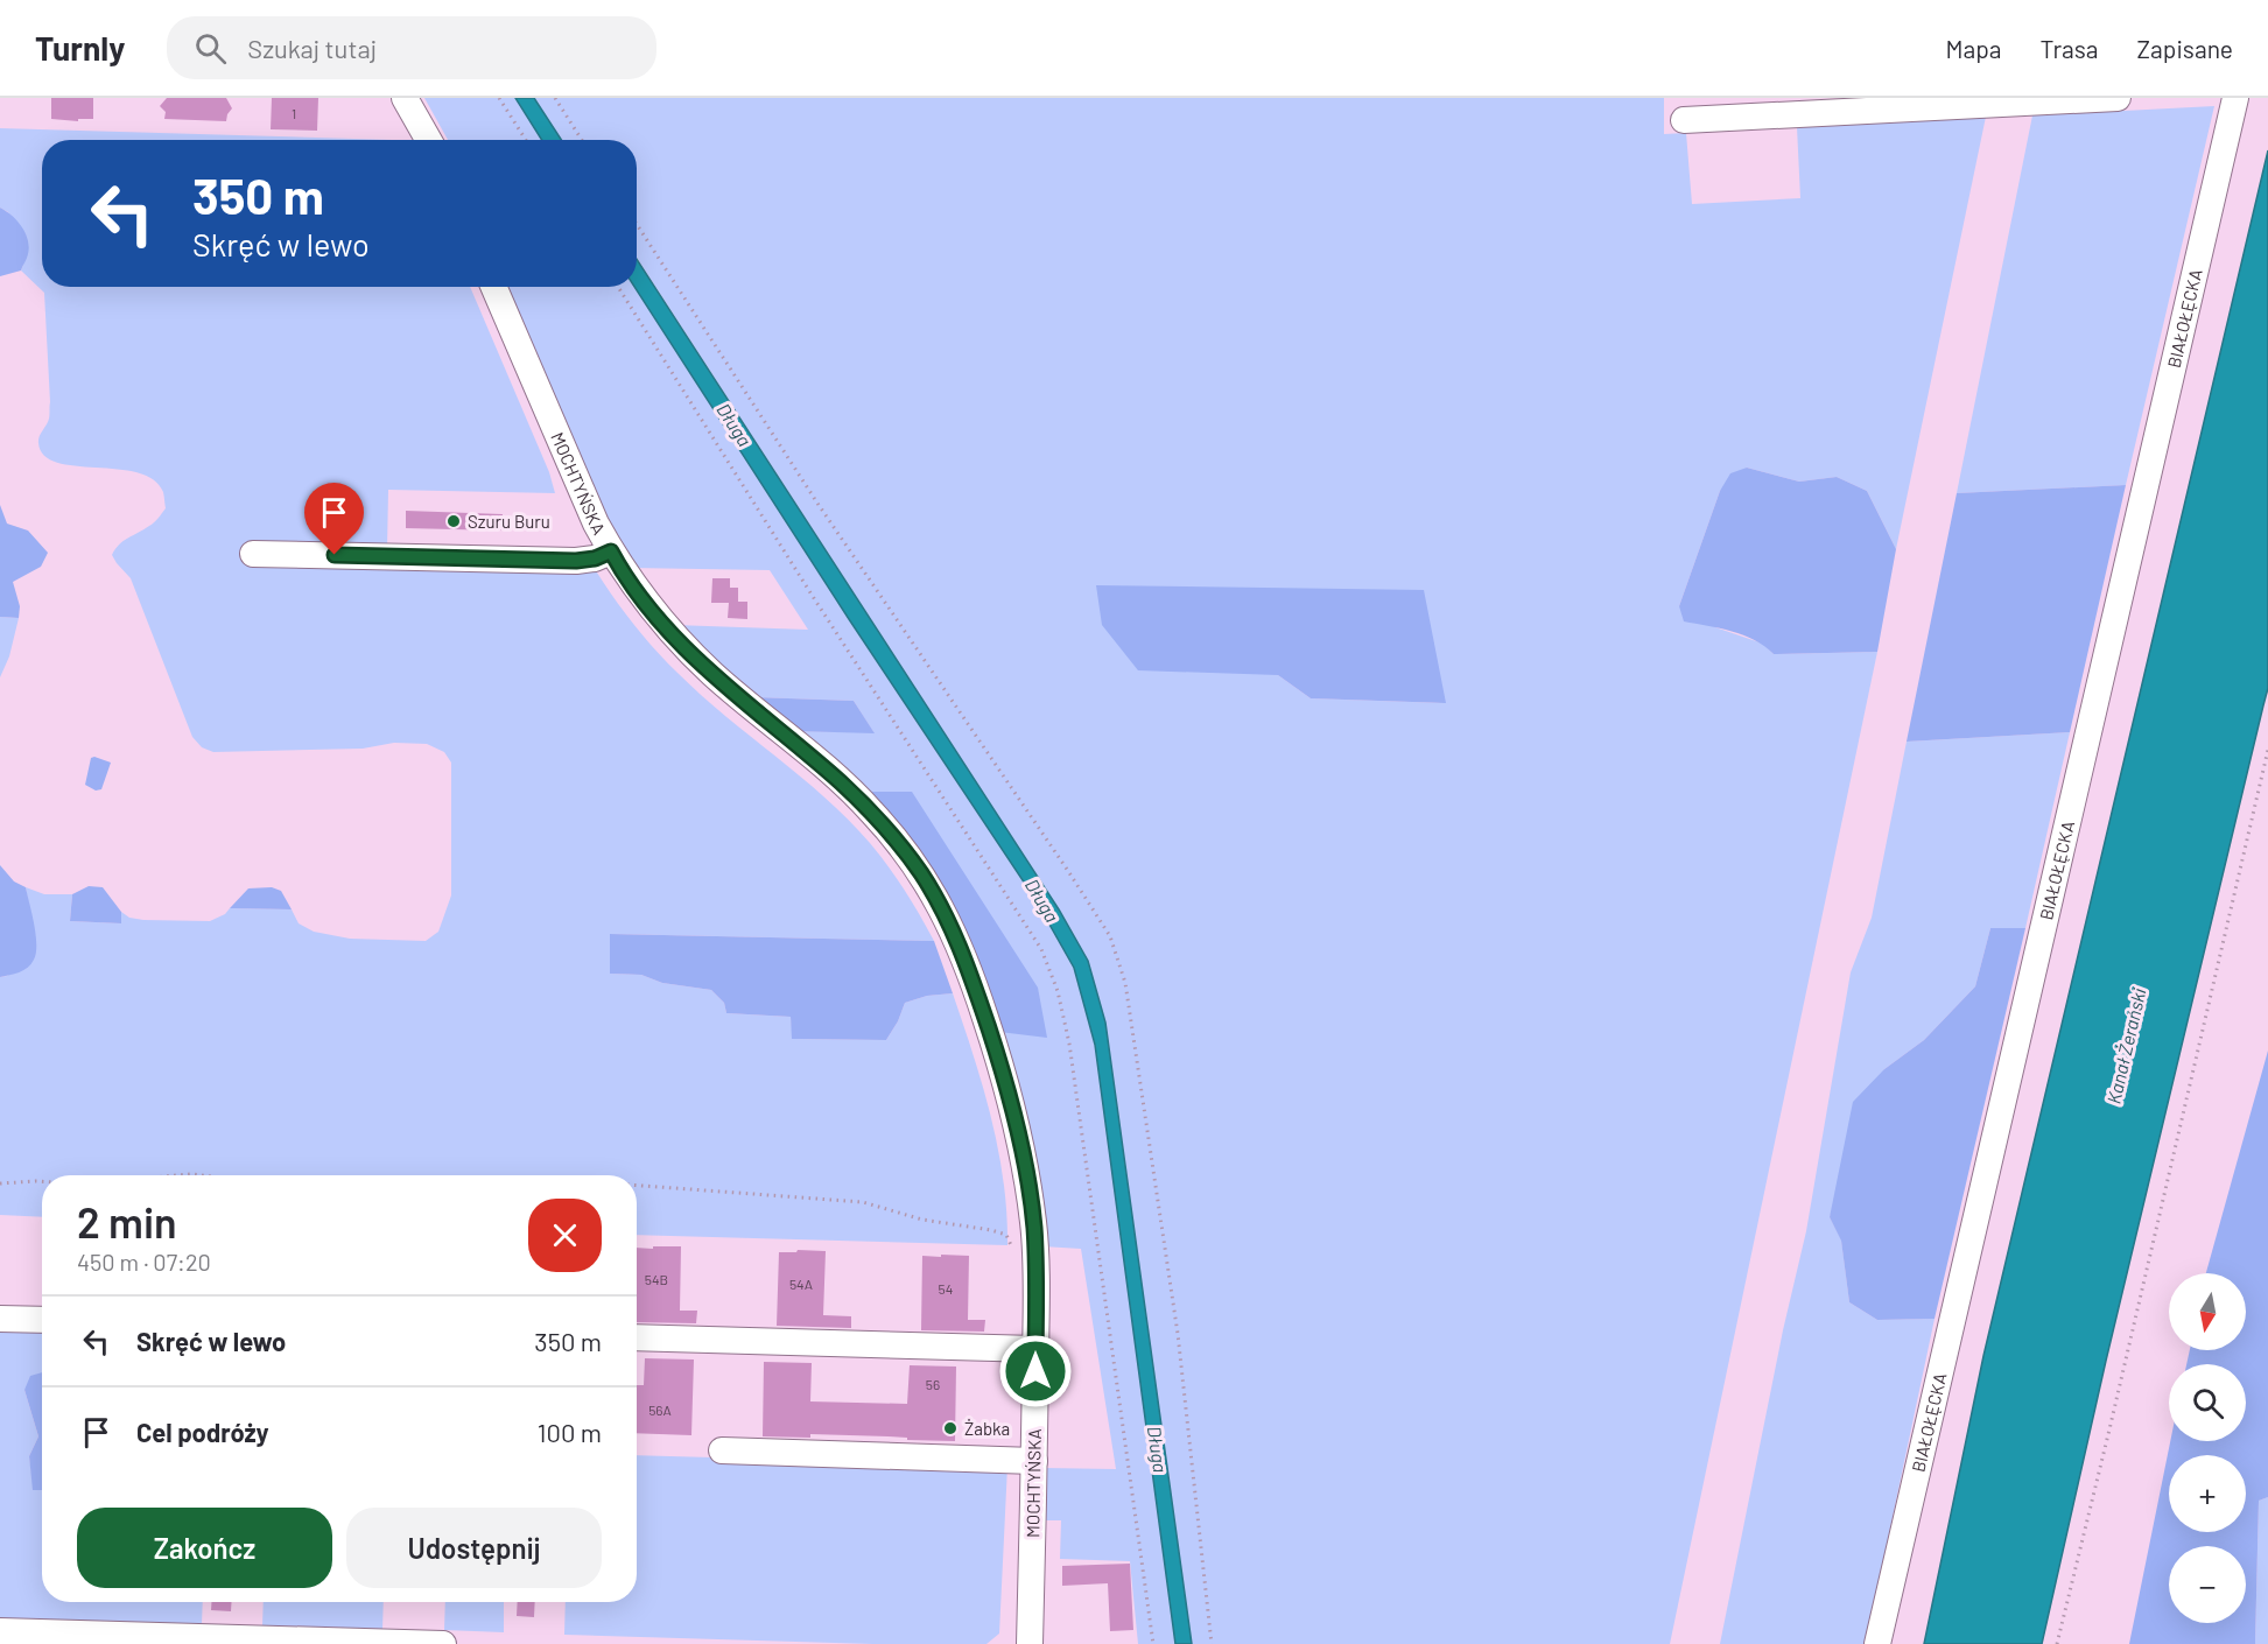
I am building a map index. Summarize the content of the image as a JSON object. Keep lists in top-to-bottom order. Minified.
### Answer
{"streets":{"street":["BIAŁOŁĘCKA","MOCHTYŃSKA"]},"water":["Długa","Kanał Żerański"],"places":["Szuru Buru","Żabka"],"house_numbers":["1","54B","54A","54","56","56A"],"north":"bottom","page":{"header":"Turnly","search":"Szukaj tutaj","nav":["Mapa","Trasa","Zapisane"],"turn":["350 m","Skręć w lewo"],"heading":["2 min","450 m · 07:20"],"map_buttons":["+","−"],"list":[{"name":"Skręć w lewo","value":"350 m"},{"name":"Cel podróży","value":"100 m"}],"buttons":["Zakończ","Udostępnij"]}}
